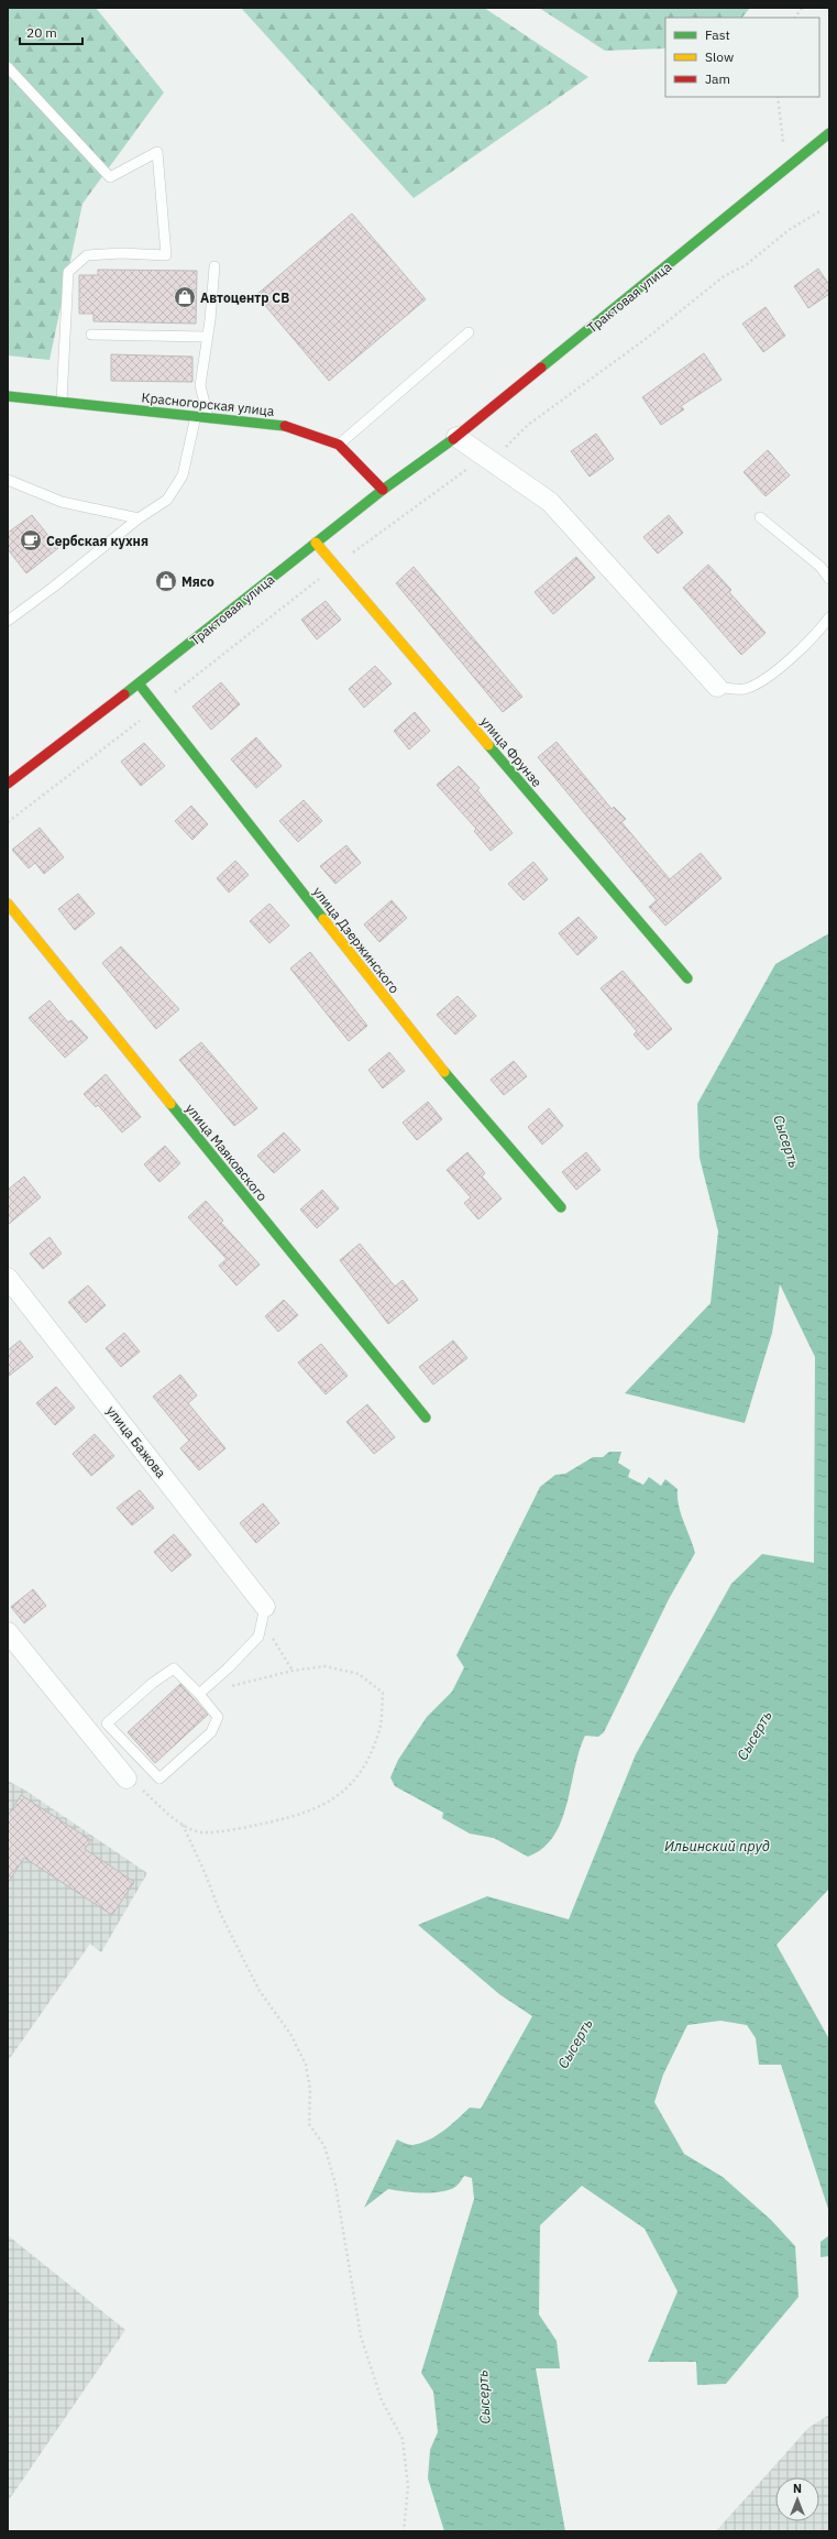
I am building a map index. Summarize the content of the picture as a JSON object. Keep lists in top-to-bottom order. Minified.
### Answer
{"streets":{"street":["Трактовая улица","Красногорская улица","улица Фрунзе","улица Дзержинского","улица Маяковского","улица Бажова"]},"crossings":[["Трактовая улица","Красногорская улица"],["Трактовая улица","улица Фрунзе"],["Трактовая улица","улица Дзержинского"]],"water":["Сысерть","Ильинский пруд"],"places":{"shop":["Автоцентр СВ","Мясо"],"cafe":["Сербская кухня"]},"legend":["Fast","Slow","Jam"],"scale_bar":"20 m","north":"top"}
